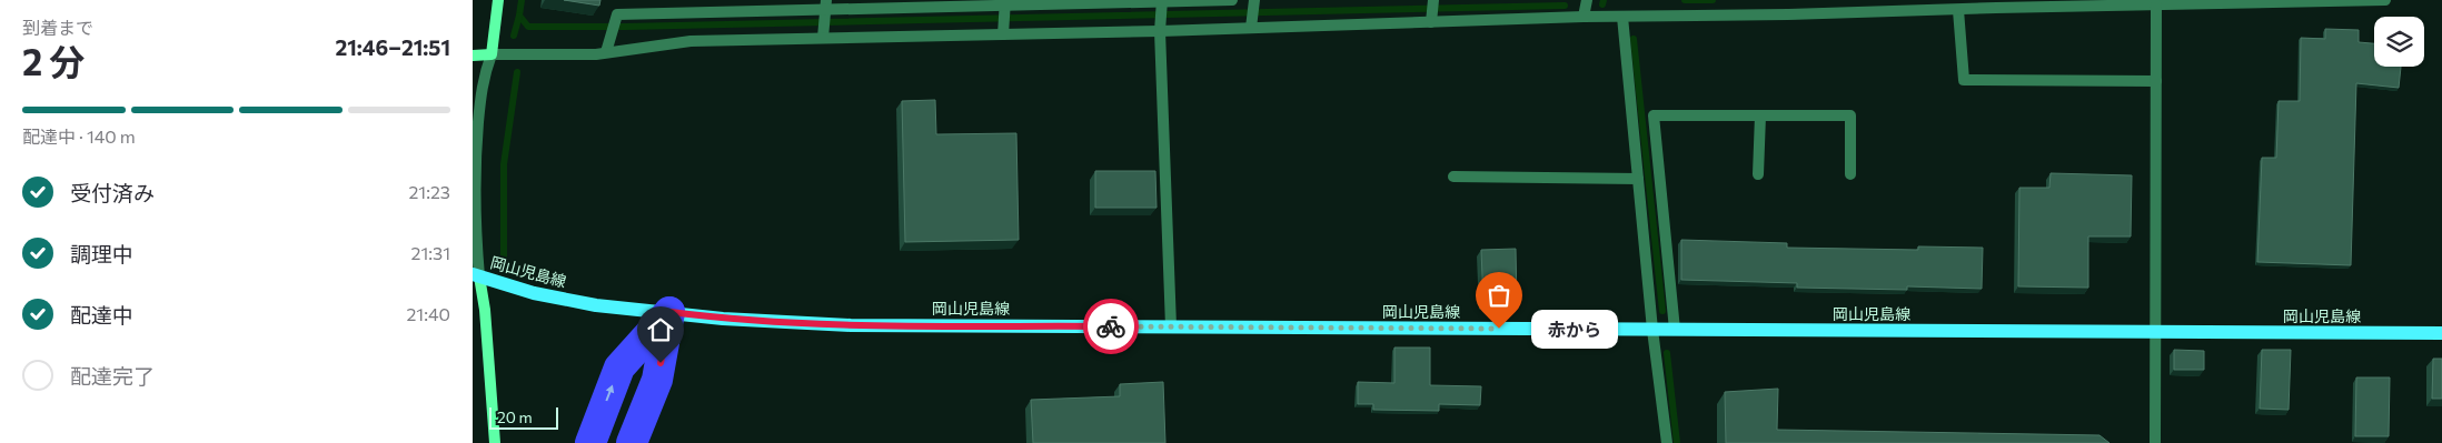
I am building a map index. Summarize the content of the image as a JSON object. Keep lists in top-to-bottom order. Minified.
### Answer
{"streets":{"main road":["岡山児島線"]},"places":["赤から"],"scale_bar":"20 m","page":{"heading":["2 分","到着まで","21:46–21:51"],"bar":"配達中 · 140 m","list":[["受付済み","21:23"],["調理中","21:31"],["配達中","21:40"],"配達完了"],"bubble":"赤から","scale":"20 m"}}
